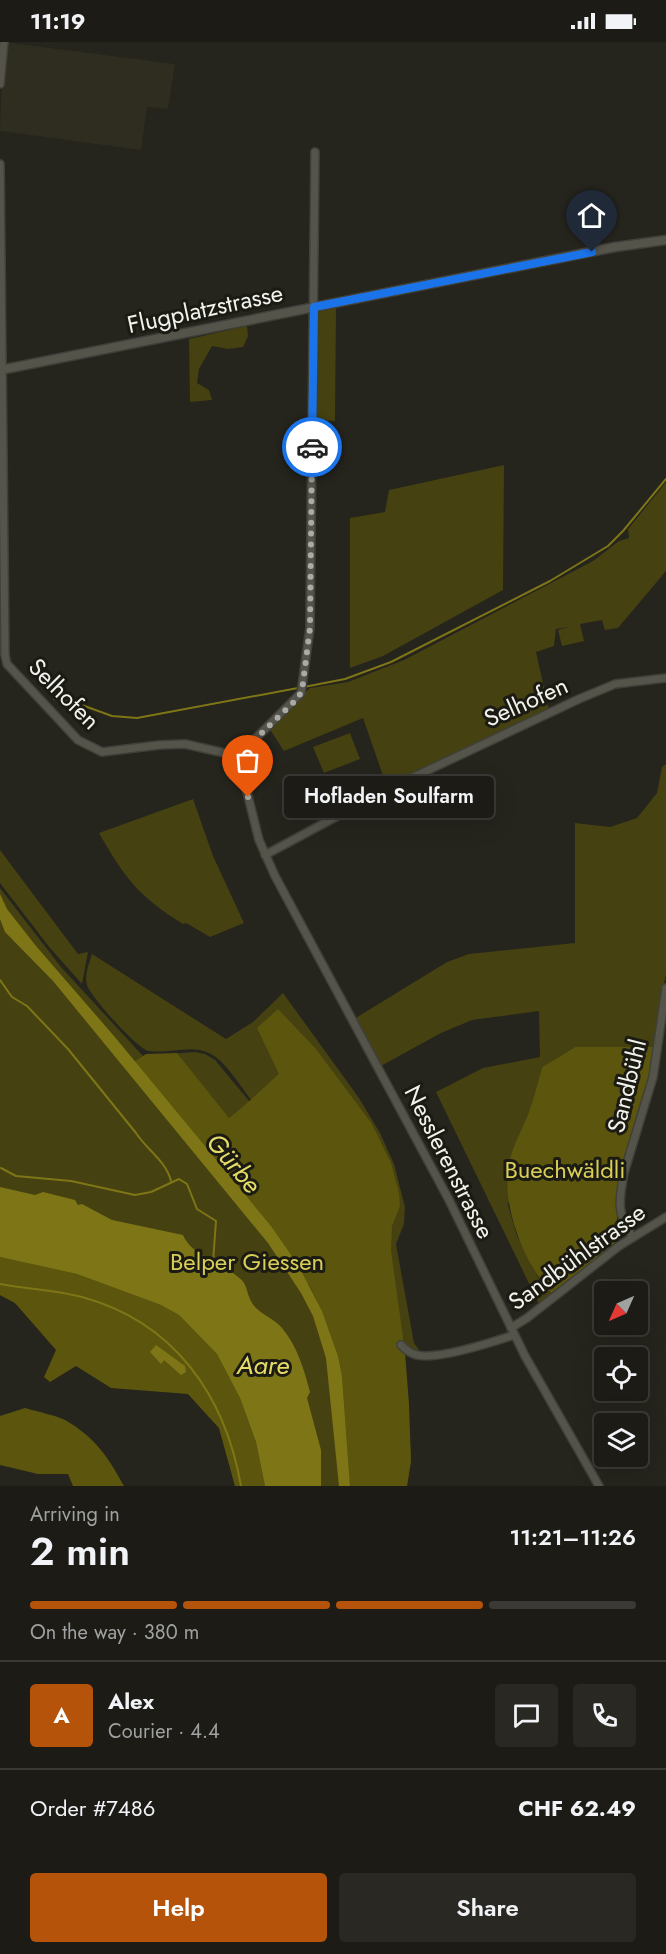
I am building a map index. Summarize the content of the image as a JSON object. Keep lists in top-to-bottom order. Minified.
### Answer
{"streets":{"street":["Flugplatzstrasse","Selhofen","Sandbühl","Nesslerenstrasse","Sandbühlstrasse"]},"crossings":[["Flugplatzstrasse","Selhofen"],["Selhofen","Nesslerenstrasse"],["Sandbühl","Sandbühlstrasse"],["Nesslerenstrasse","Sandbühlstrasse"]],"water":["Gürbe","Aare"],"parks":["Buechwäldli","Belper Giessen"],"places":["Hofladen Soulfarm"],"north":"bottom left","page":{"status":"11:19","bubble":"Hofladen Soulfarm","heading":["2 min","Arriving in","11:21–11:26"],"panel":["Alex","Courier · 4.4","Order #7486","CHF 62.49"],"bar":"On the way · 380 m","round":"A","buttons":["Help","Share"]}}
